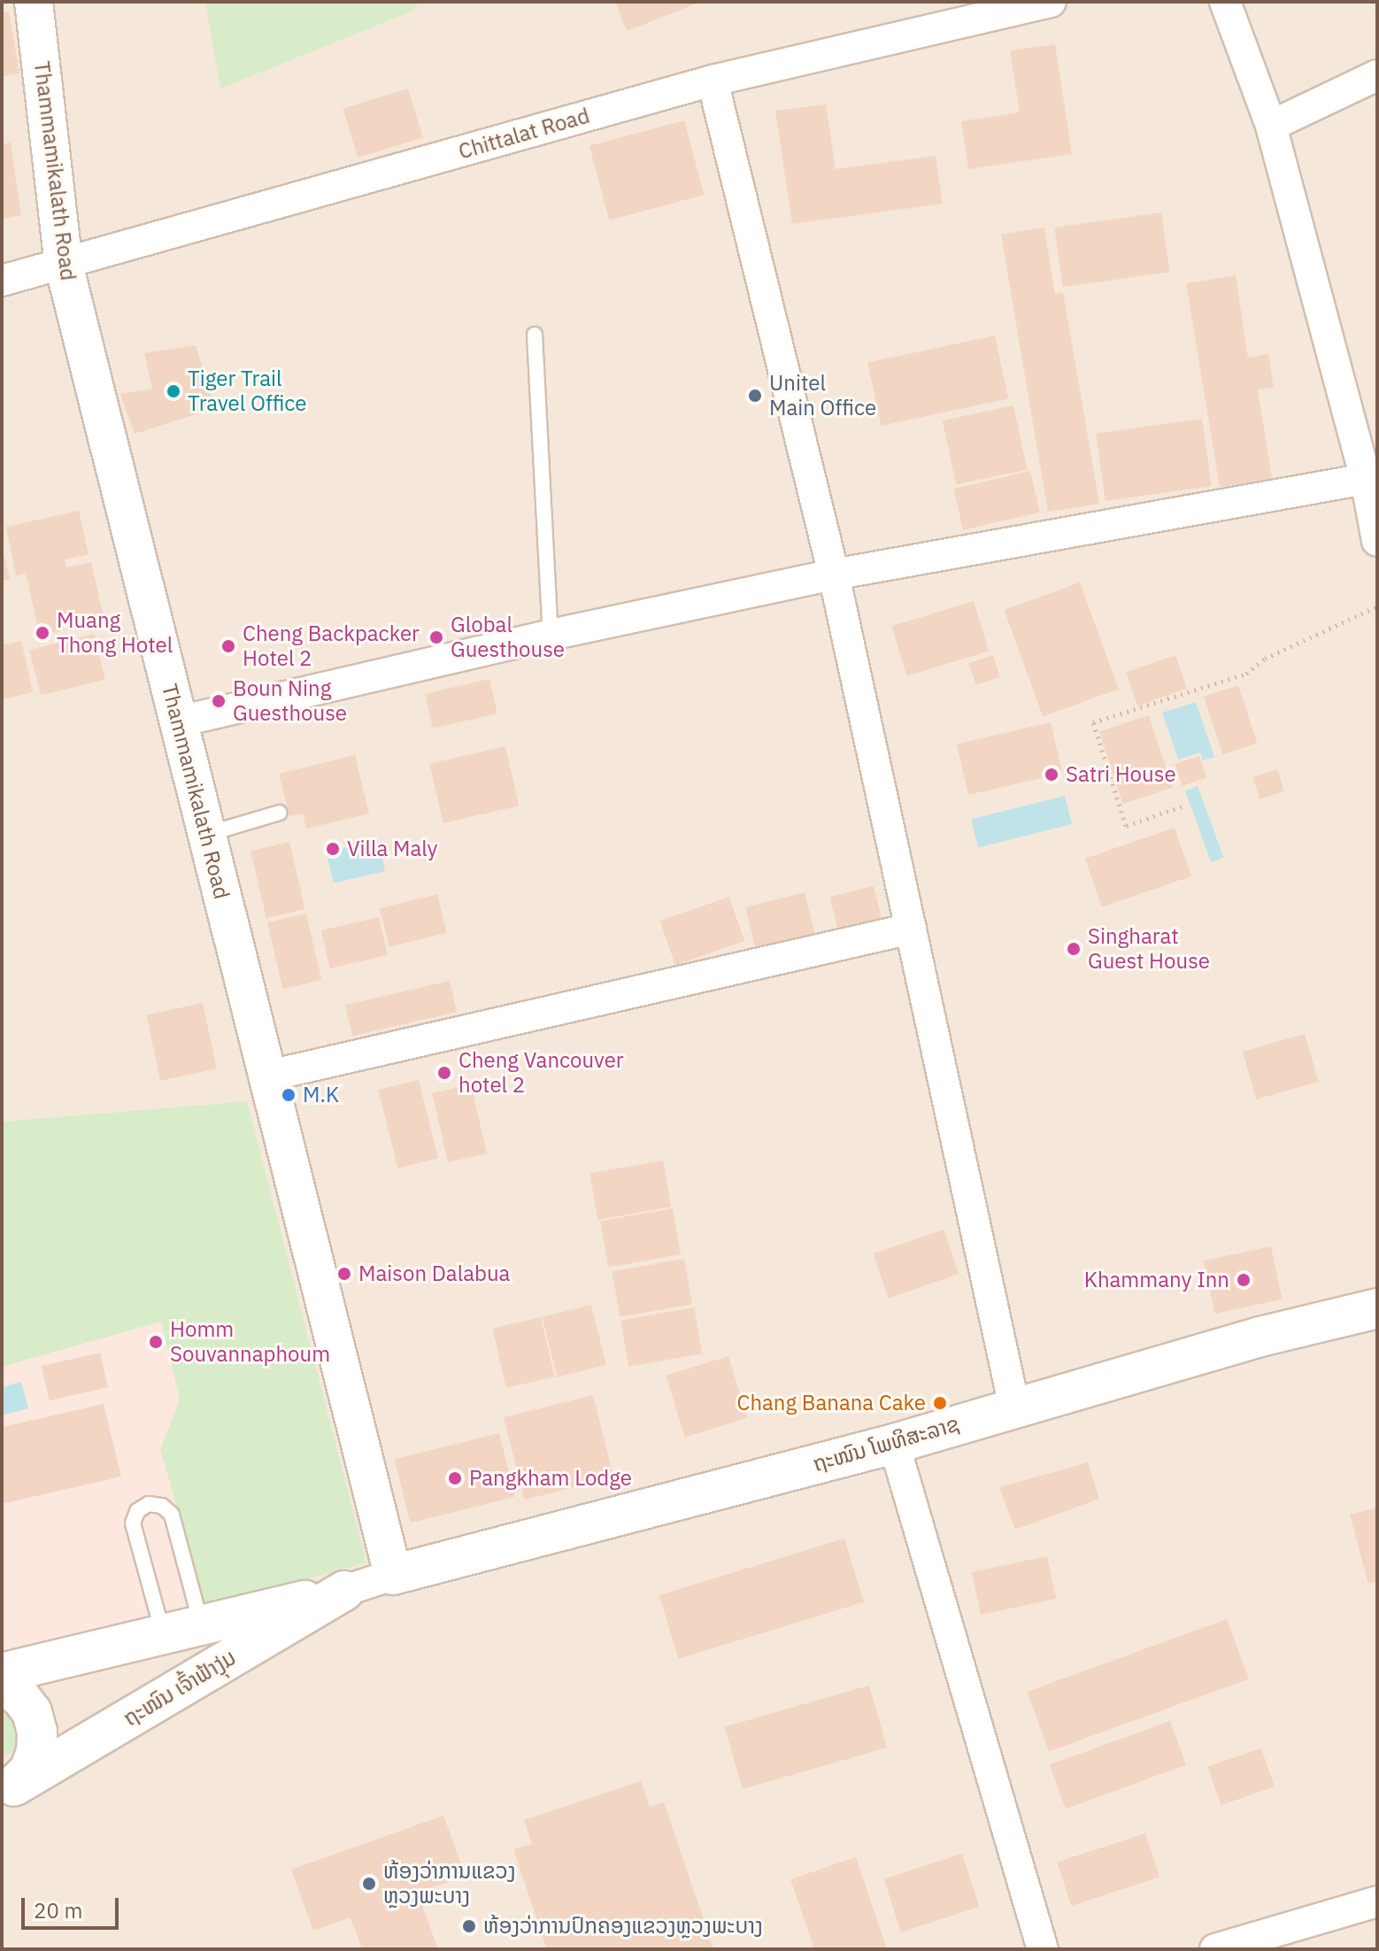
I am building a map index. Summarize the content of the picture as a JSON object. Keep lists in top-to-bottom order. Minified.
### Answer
{"streets":{"main road":["ຖະໜົນ ໂພທິສະລາຊ","ຖະໜົນ ເຈົ້າຟ້າງຸ່ມ"],"street":["Chittalat Road","Thammamikalath Road"]},"crossings":[["Chittalat Road","Thammamikalath Road"],["Thammamikalath Road","ຖະໜົນ ໂພທິສະລາຊ"],["Thammamikalath Road","ຖະໜົນ ເຈົ້າຟ້າງຸ່ມ"],["ຖະໜົນ ໂພທິສະລາຊ","ຖະໜົນ ເຈົ້າຟ້າງຸ່ມ"]],"places":["Tiger Trail Travel Office","Unitel Main Office","Muang Thong Hotel","Global Guesthouse","Cheng Backpacker Hotel 2","Boun Ning Guesthouse","Satri House","Villa Maly","Singharat Guest House","Cheng Vancouver hotel 2","M.K","Maison Dalabua","Khammany Inn","Homm Souvannaphoum","Chang Banana Cake","Pangkham Lodge","ຫ້ອງວ່າການແຂວງ ຫຼວງພະບາງ","ຫ້ອງວ່າການປົກຄອງແຂວງຫຼວງພະບາງ"],"scale_bar":"20 m"}
